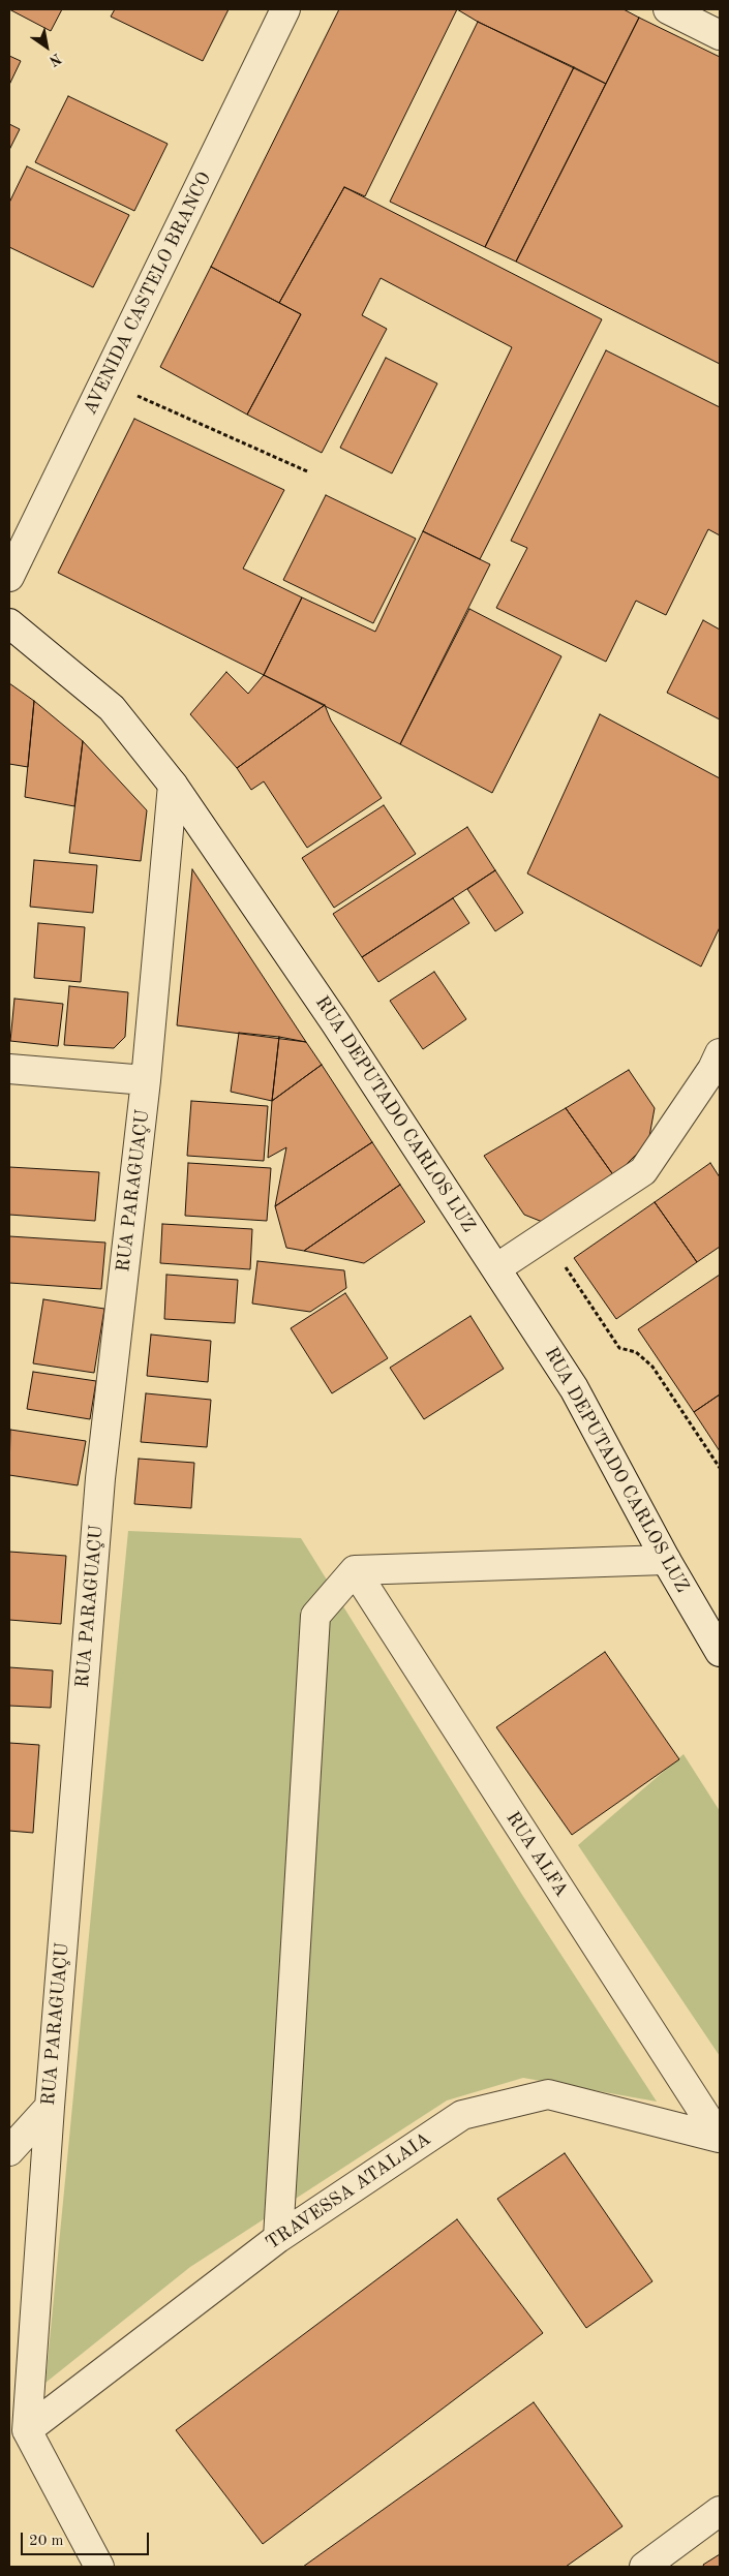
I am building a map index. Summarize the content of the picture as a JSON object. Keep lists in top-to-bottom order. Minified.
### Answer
{"streets":{"street":["AVENIDA CASTELO BRANCO","RUA DEPUTADO CARLOS LUZ","RUA PARAGUAÇU","RUA ALFA","TRAVESSA ATALAIA"]},"crossings":[["RUA DEPUTADO CARLOS LUZ","RUA PARAGUAÇU"],["RUA PARAGUAÇU","TRAVESSA ATALAIA"],["RUA ALFA","TRAVESSA ATALAIA"]],"scale_bar":"20 m","north":"bottom right"}
